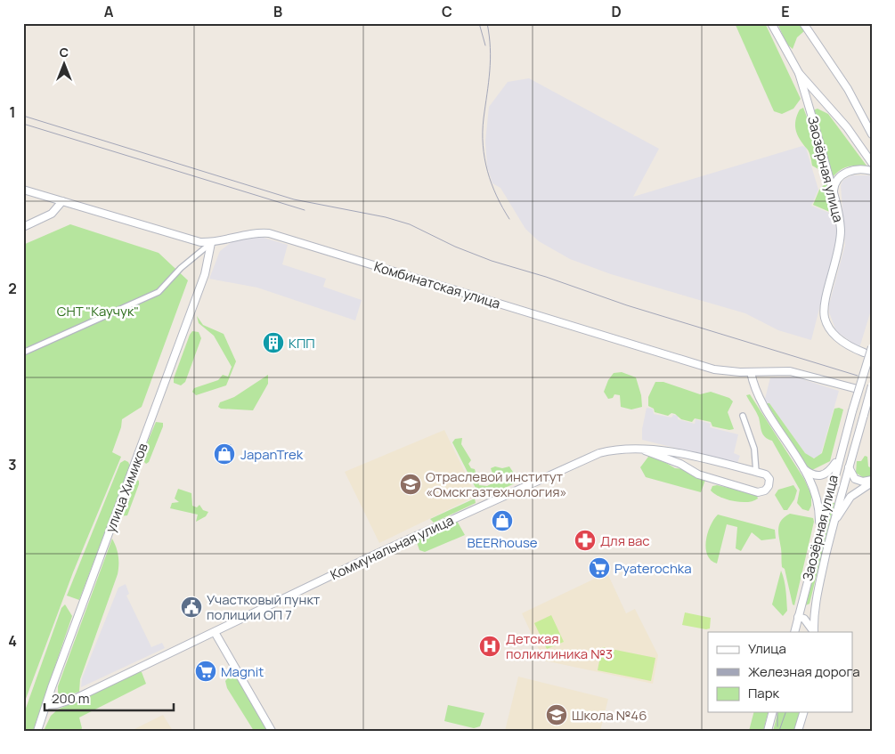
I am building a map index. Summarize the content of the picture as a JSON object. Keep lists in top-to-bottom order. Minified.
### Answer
{"streets":{"main road":["Заозёрная улица","Комбинатская улица","улица Химиков","Коммунальная улица"]},"crossings":[["Комбинатская улица","улица Химиков"],["улица Химиков","Коммунальная улица"]],"parks":["СНТ \"Каучук\""],"places":{"building":["КПП"],"shop":["JapanTrek","BEERhouse"],"school or university":["Отраслевой институт «Омскгазтехнология»","Школа №46"],"pharmacy":["Для вас"],"supermarket":["Pyaterochka","Magnit"],"public building":["Участковый пункт полиции ОП 7"],"hospital":["Детская поликлиника №3"]},"legend":["Улица","Железная дорога","Парк"],"scale_bar":"200 m","north":"top","grid":{"columns":["A","B","C","D","E"],"rows":["1","2","3","4"]}}
